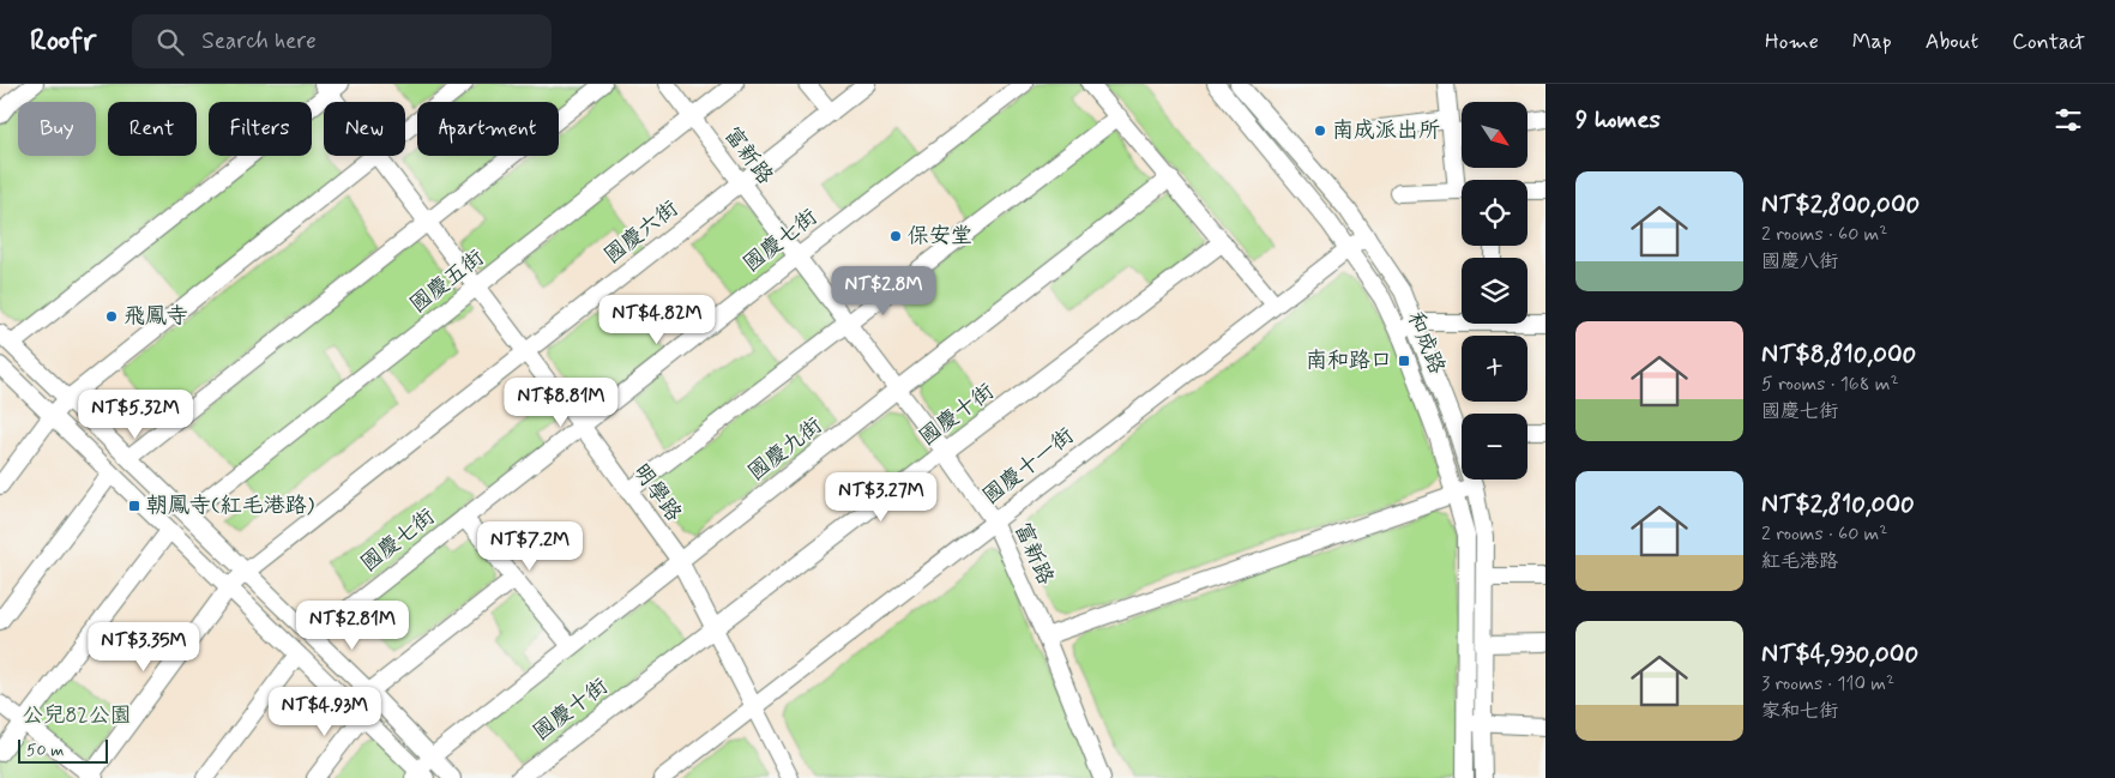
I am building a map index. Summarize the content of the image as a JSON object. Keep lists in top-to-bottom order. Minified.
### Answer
{"streets":{"street":["富新路","國慶六街","國慶七街","國慶五街","和成路","國慶十街","國慶九街","國慶十一街","明學路"]},"crossings":[["富新路","國慶六街"],["富新路","國慶七街"],["富新路","國慶五街"],["富新路","國慶十街"],["富新路","國慶九街"],["富新路","國慶十一街"],["國慶六街","明學路"],["國慶七街","明學路"],["國慶五街","明學路"],["和成路","國慶十一街"],["國慶十街","明學路"],["國慶九街","明學路"],["國慶十一街","明學路"]],"parks":["公兒82公園"],"places":{"other":["南成派出所","保安堂","飛鳳寺"],"transit":["南和路口","朝鳳寺(紅毛港路)"]},"scale_bar":"50 m","north":"bottom right","page":{"header":"Roofr","search":"Search here","nav":["Home","Map","About","Contact"],"heading":"9 homes","map_buttons":["+","−"],"chip":["Buy","Rent","Filters","New","Apartment"],"list":[{"name":"NT$2,800,000","note":"2 rooms · 60 m² · 國慶八街"},{"name":"NT$8,810,000","note":"5 rooms · 168 m² · 國慶七街"},{"name":"NT$2,810,000","note":"2 rooms · 60 m² · 紅毛港路"},{"name":"NT$4,930,000","note":"3 rooms · 110 m² · 家和七街"}],"price":["NT$2.8M","NT$4.82M","NT$8.81M","NT$5.32M","NT$3.27M","NT$7.2M","NT$2.81M","NT$3.35M","NT$4.93M"],"scale":"50 m"}}
